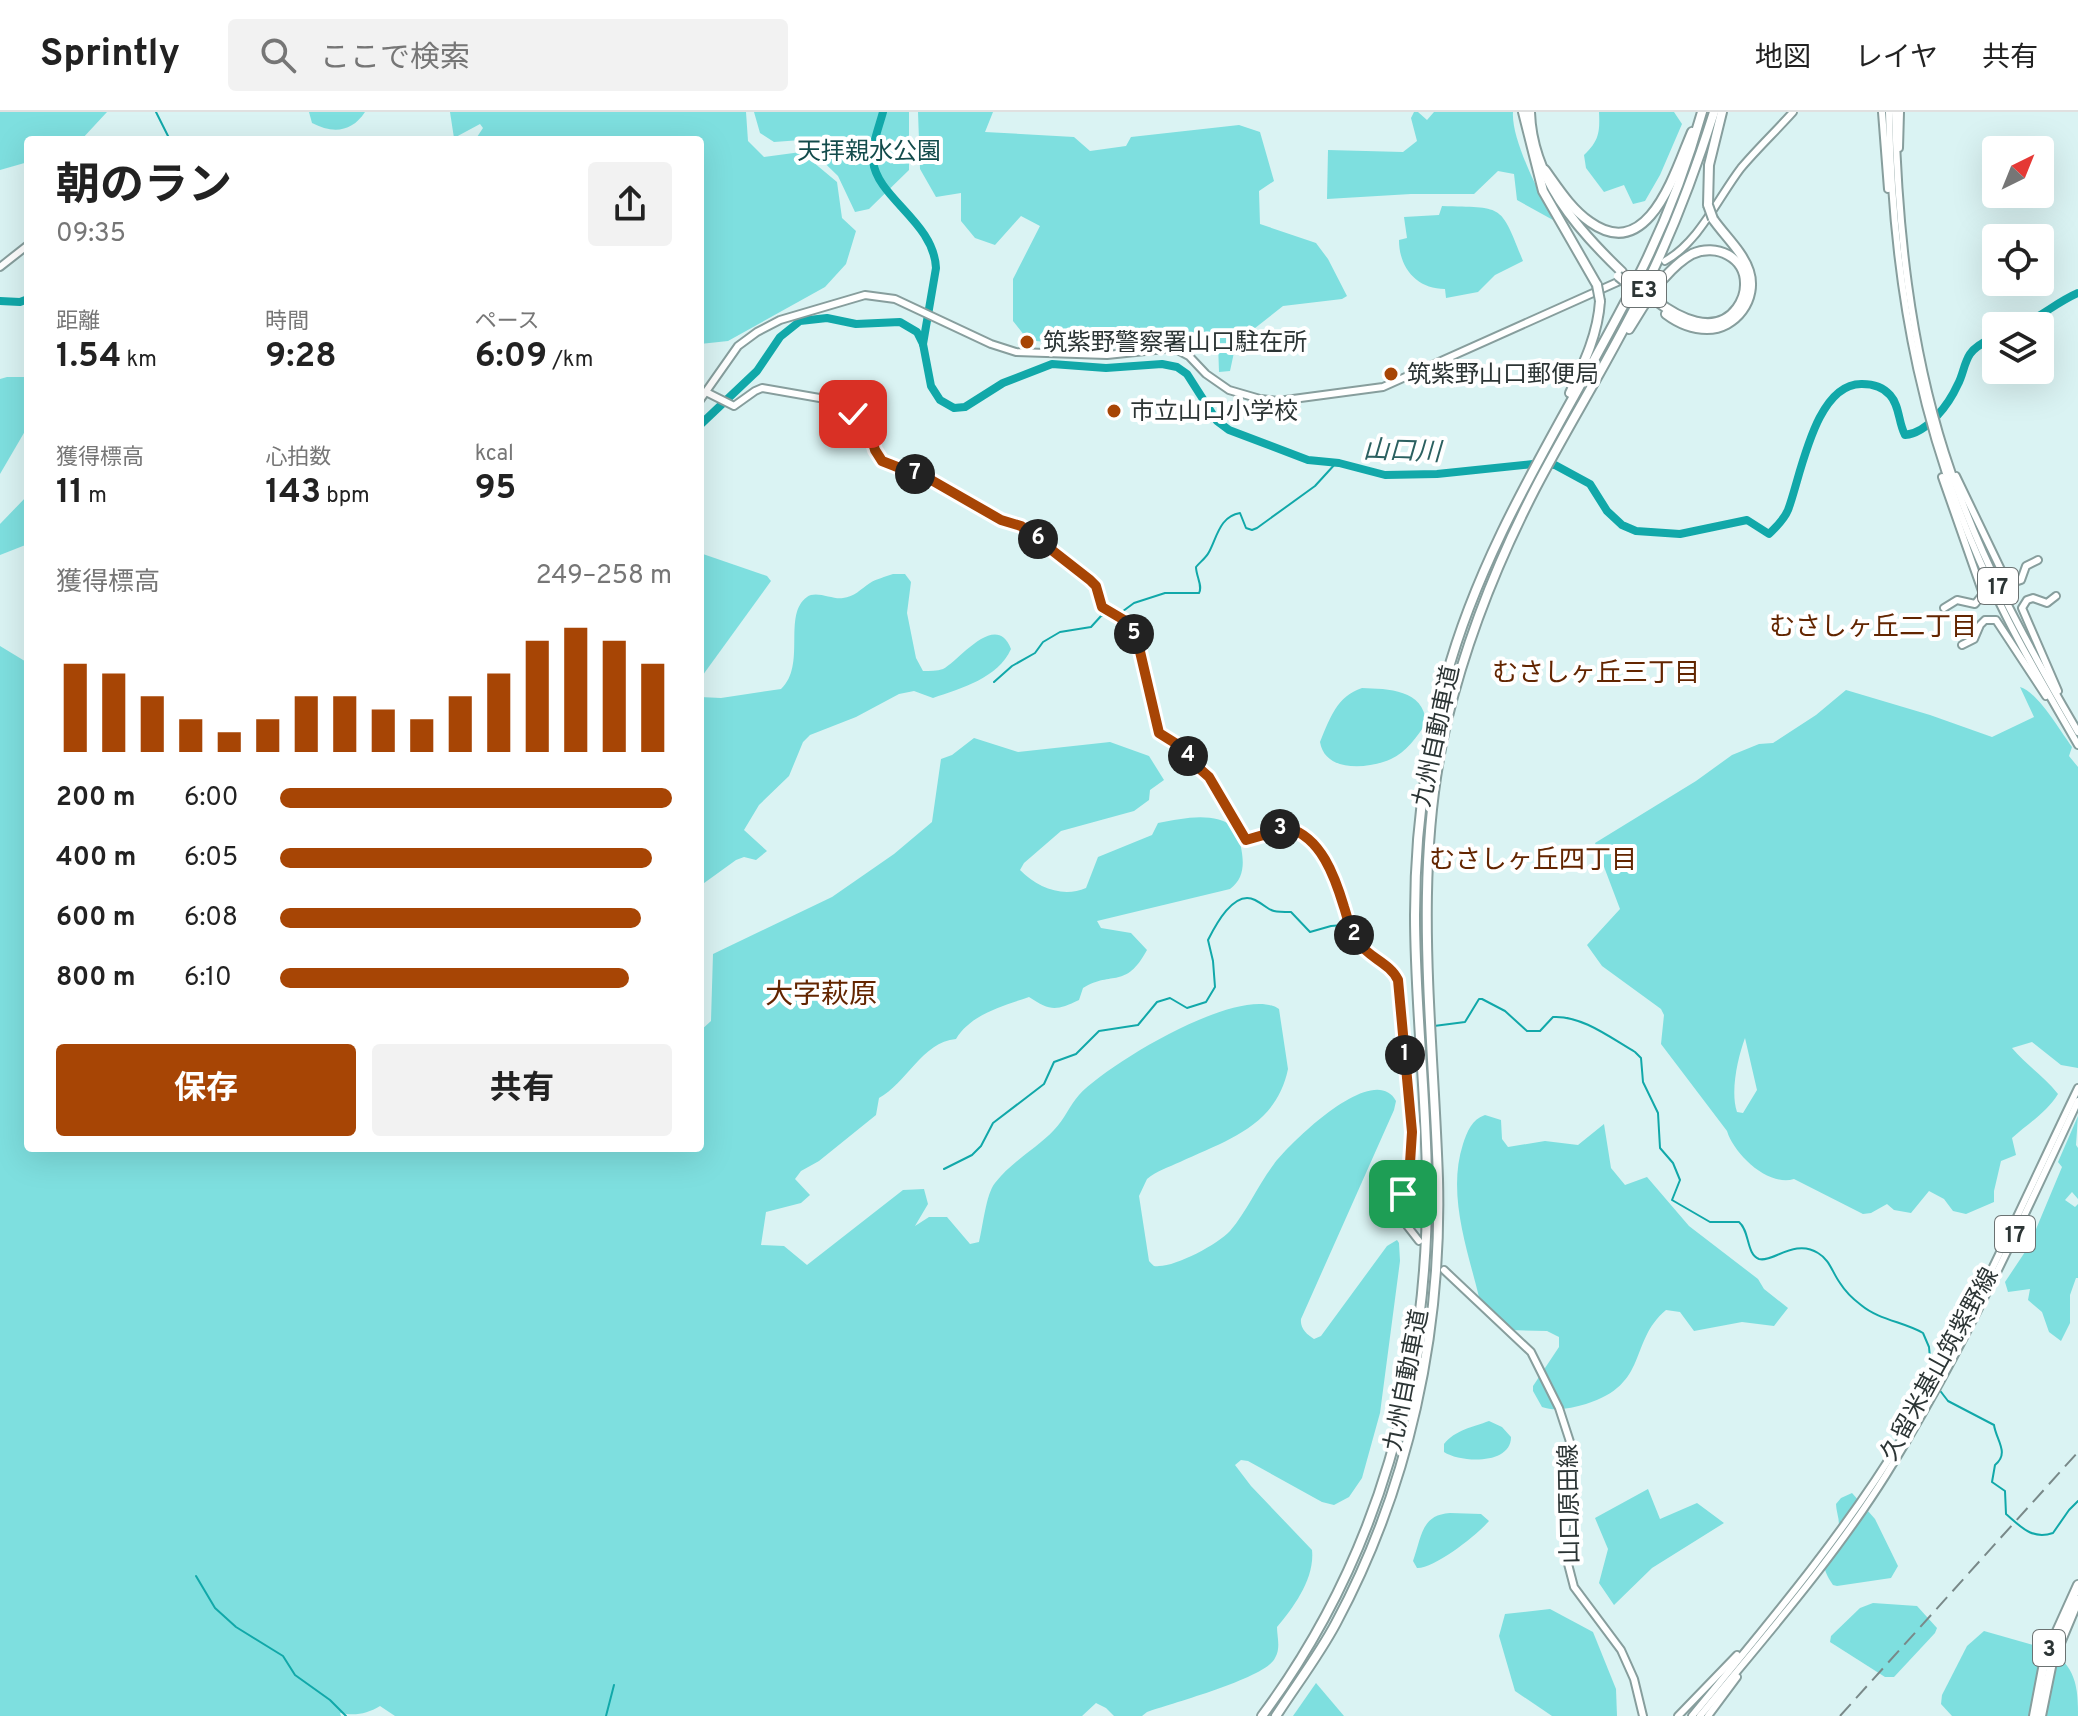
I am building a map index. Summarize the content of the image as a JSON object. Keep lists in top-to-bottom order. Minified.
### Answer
{"streets":{"highway":["E3","九州自動車道","3"],"main road":["17","久留米基山筑紫野線","山口原田線"]},"crossings":[["17","久留米基山筑紫野線"]],"districts":["むさしヶ丘二丁目","むさしヶ丘三丁目","むさしヶ丘四丁目","大字萩原"],"water":["山口川"],"parks":["天拝親水公園"],"places":["筑紫野警察署山口駐在所","筑紫野山口郵便局","市立山口小学校"],"north":"top right","page":{"header":"Sprintly","search":"ここで検索","nav":["地図","レイヤ","共有"],"heading":["朝のラン","09:35"],"stats":[["距離","1.54 km"],["時間","9:28"],["ペース","6:09 /km"],["獲得標高","11 m"],["心拍数","143 bpm"],["kcal","95"]],"pins":["7","6","5","4","3","2","1"],"chart":["獲得標高","249–258 m"],"list":[{"name":"200 m","note":"6:00"},{"name":"400 m","note":"6:05"},{"name":"600 m","note":"6:08"},{"name":"800 m","note":"6:10"}],"buttons":["保存","共有"]}}
